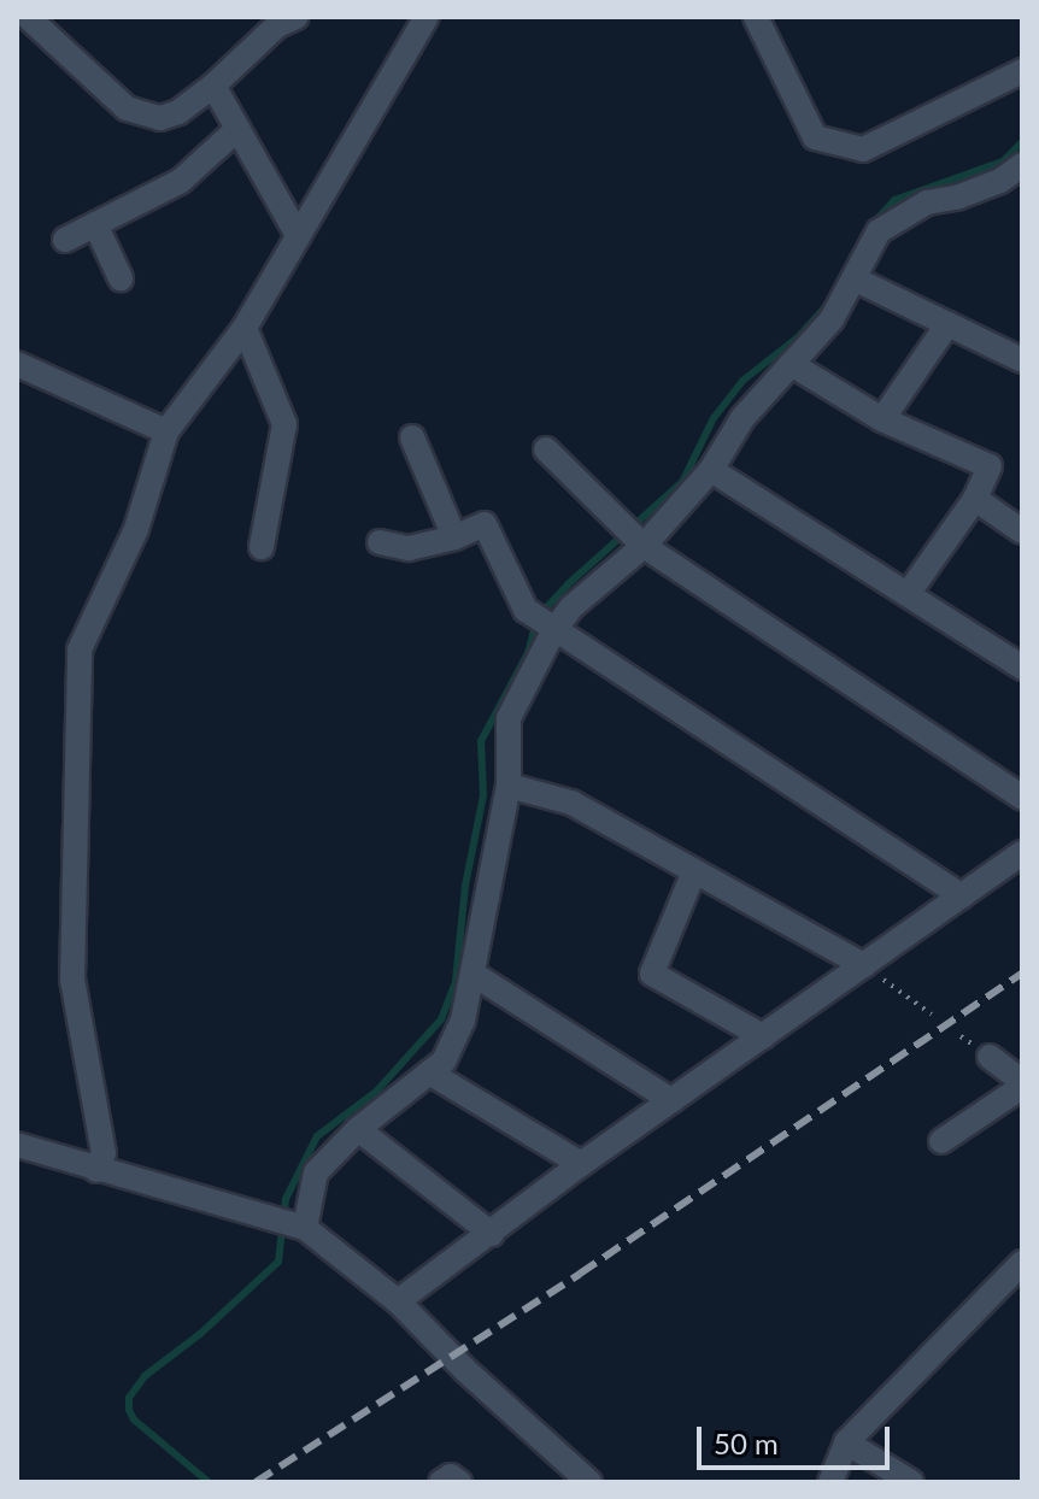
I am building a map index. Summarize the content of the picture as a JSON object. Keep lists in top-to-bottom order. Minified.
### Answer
{"scale_bar":"50 m"}
